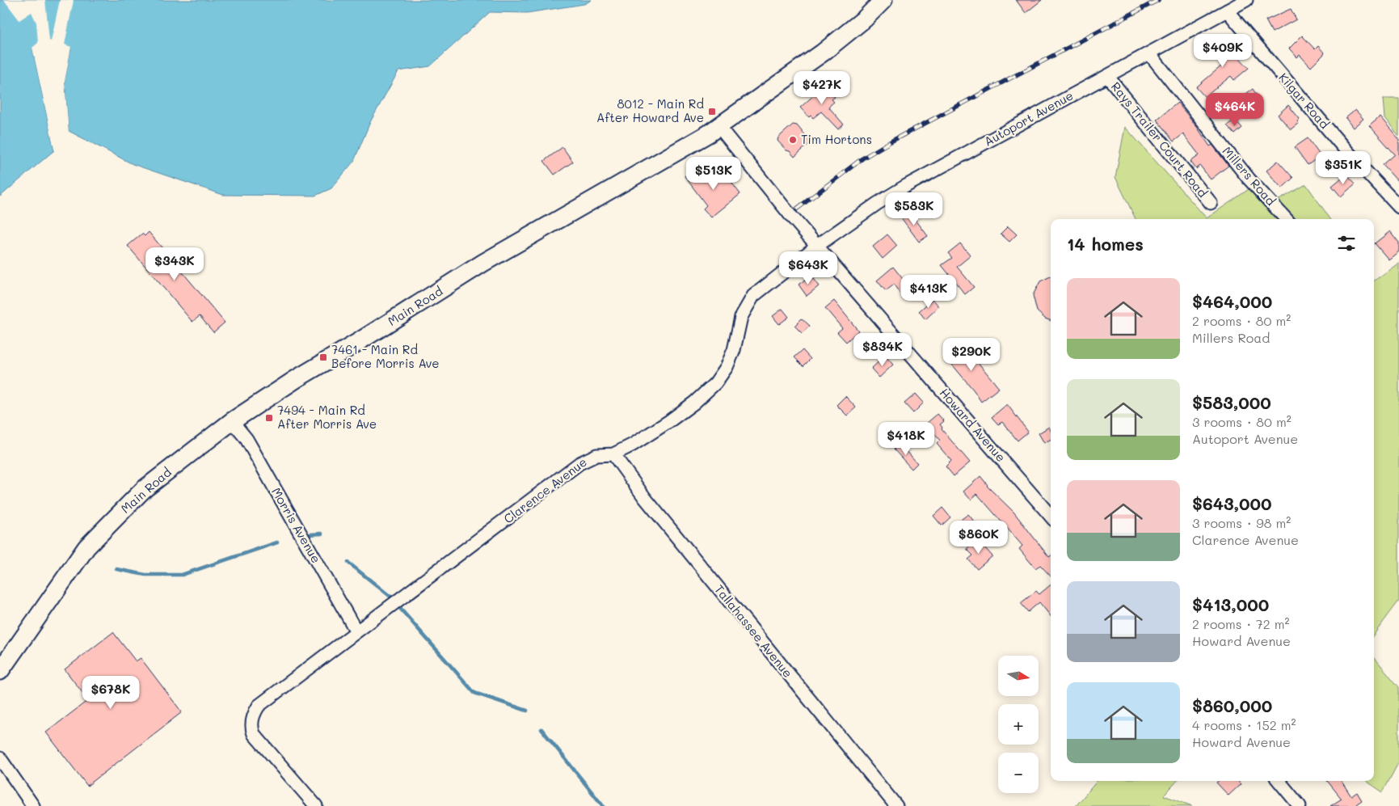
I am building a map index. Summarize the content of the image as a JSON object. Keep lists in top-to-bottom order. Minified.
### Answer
{"streets":{"main road":["Main Road"],"street":["Kilgar Road","Autoport Avenue","Rays Trailer Court Road","Millers Road","Howard Avenue","Clarence Avenue","Morris Avenue","Tallahassee Avenue"]},"crossings":[["Kilgar Road","Autoport Avenue"],["Autoport Avenue","Rays Trailer Court Road"],["Autoport Avenue","Millers Road"],["Autoport Avenue","Howard Avenue"],["Autoport Avenue","Clarence Avenue"],["Main Road","Howard Avenue"],["Main Road","Morris Avenue"],["Howard Avenue","Clarence Avenue"],["Clarence Avenue","Morris Avenue"],["Clarence Avenue","Tallahassee Avenue"]],"places":{"transit":["8012 - Main Rd After Howard Ave","7461 - Main Rd Before Morris Ave","7494 - Main Rd After Morris Ave"],"other":["Tim Hortons"]},"north":"right","page":{"price":["$409K","$427K","$464K","$351K","$513K","$583K","$343K","$643K","$413K","$834K","$290K","$418K","$860K","$678K"],"heading":"14 homes","list":[{"name":"$464,000","note":"2 rooms · 80 m² · Millers Road"},{"name":"$583,000","note":"3 rooms · 80 m² · Autoport Avenue"},{"name":"$643,000","note":"3 rooms · 98 m² · Clarence Avenue"},{"name":"$413,000","note":"2 rooms · 72 m² · Howard Avenue"},{"name":"$860,000","note":"4 rooms · 152 m² · Howard Avenue"}],"map_buttons":["+","−"]}}
